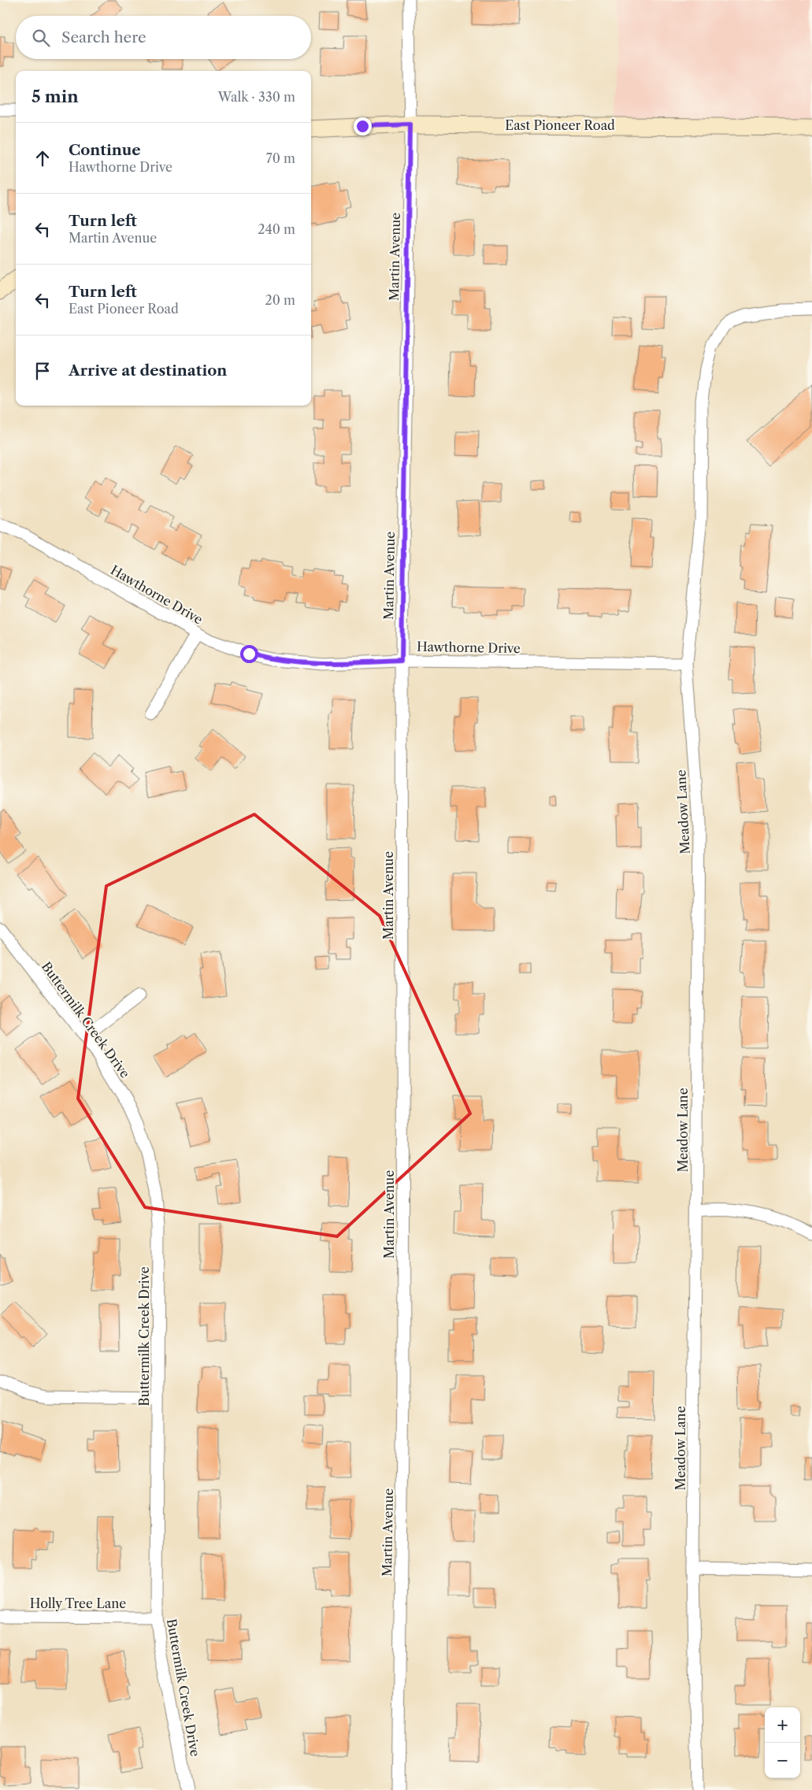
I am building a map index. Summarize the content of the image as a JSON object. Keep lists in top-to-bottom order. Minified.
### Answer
{"streets":{"main road":["East Pioneer Road"],"street":["Martin Avenue","Hawthorne Drive","Meadow Lane","Buttermilk Creek Drive","Holly Tree Lane"]},"crossings":[["East Pioneer Road","Martin Avenue"],["Martin Avenue","Hawthorne Drive"],["Hawthorne Drive","Meadow Lane"],["Buttermilk Creek Drive","Holly Tree Lane"]],"page":{"search":"Search here","heading":["5 min","Walk · 330 m"],"list":[["Continue","Hawthorne Drive","70 m"],["Turn left","Martin Avenue","240 m"],["Turn left","East Pioneer Road","20 m"],"Arrive at destination"],"map_buttons":["+","−"]}}
